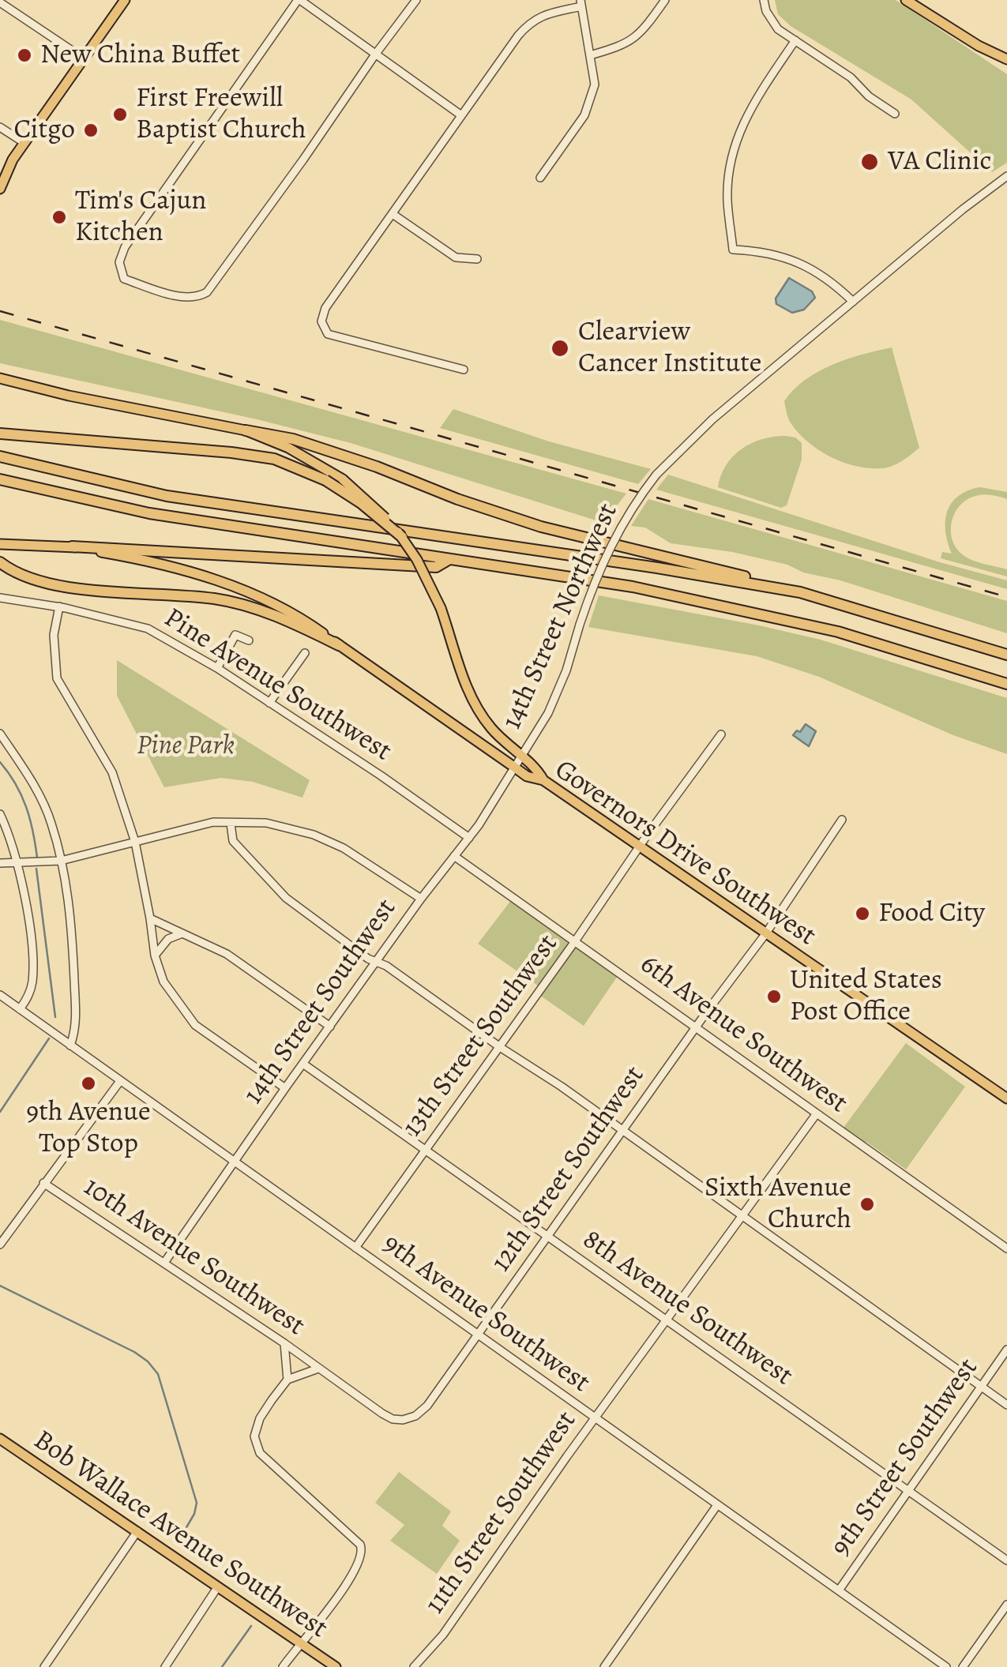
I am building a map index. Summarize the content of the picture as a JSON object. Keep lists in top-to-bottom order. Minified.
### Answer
{"streets":{"main road":["Governors Drive Southwest","Bob Wallace Avenue Southwest"],"street":["14th Street Northwest","Pine Avenue Southwest","14th Street Southwest","6th Avenue Southwest","13th Street Southwest","12th Street Southwest","10th Avenue Southwest","8th Avenue Southwest","9th Avenue Southwest","9th Street Southwest","11th Street Southwest"]},"crossings":[["14th Street Northwest","Governors Drive Southwest"],["14th Street Northwest","14th Street Southwest"],["Pine Avenue Southwest","14th Street Southwest"],["Governors Drive Southwest","14th Street Southwest"],["Governors Drive Southwest","13th Street Southwest"],["Governors Drive Southwest","12th Street Southwest"],["14th Street Southwest","6th Avenue Southwest"],["14th Street Southwest","10th Avenue Southwest"],["14th Street Southwest","8th Avenue Southwest"],["14th Street Southwest","9th Avenue Southwest"],["6th Avenue Southwest","13th Street Southwest"],["6th Avenue Southwest","12th Street Southwest"],["6th Avenue Southwest","11th Street Southwest"],["13th Street Southwest","8th Avenue Southwest"],["13th Street Southwest","9th Avenue Southwest"],["12th Street Southwest","10th Avenue Southwest"],["12th Street Southwest","8th Avenue Southwest"],["12th Street Southwest","9th Avenue Southwest"],["8th Avenue Southwest","9th Street Southwest"],["8th Avenue Southwest","11th Street Southwest"],["9th Avenue Southwest","9th Street Southwest"],["9th Avenue Southwest","11th Street Southwest"]],"parks":["Pine Park"],"places":["New China Buffet","First Freewill Baptist Church","Citgo","VA Clinic","Tim's Cajun Kitchen","Clearview Cancer Institute","Food City","United States Post Office","9th Avenue Top Stop","Sixth Avenue Church"]}
